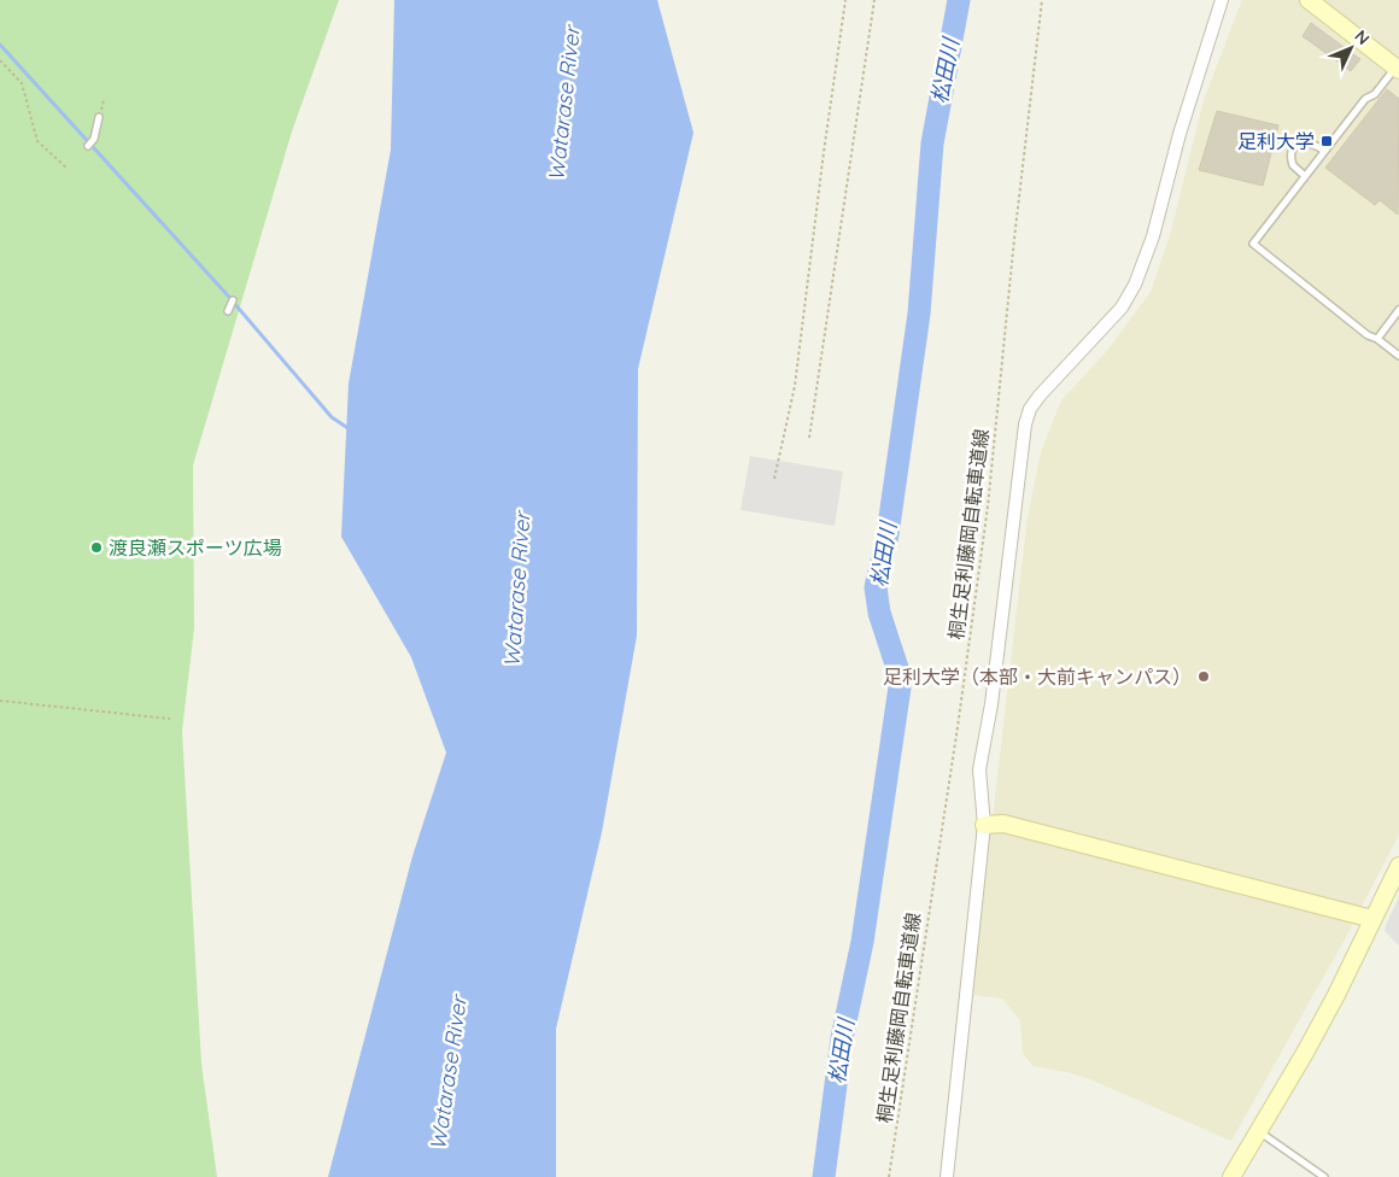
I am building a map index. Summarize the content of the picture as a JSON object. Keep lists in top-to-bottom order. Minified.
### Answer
{"streets":{"path":["桐生足利藤岡自転車道線"]},"water":["松田川","Watarase River"],"places":{"transit":["足利大学"],"other":["渡良瀬スポーツ広場","足利大学（本部・大前キャンパス）"]},"north":"top right"}
